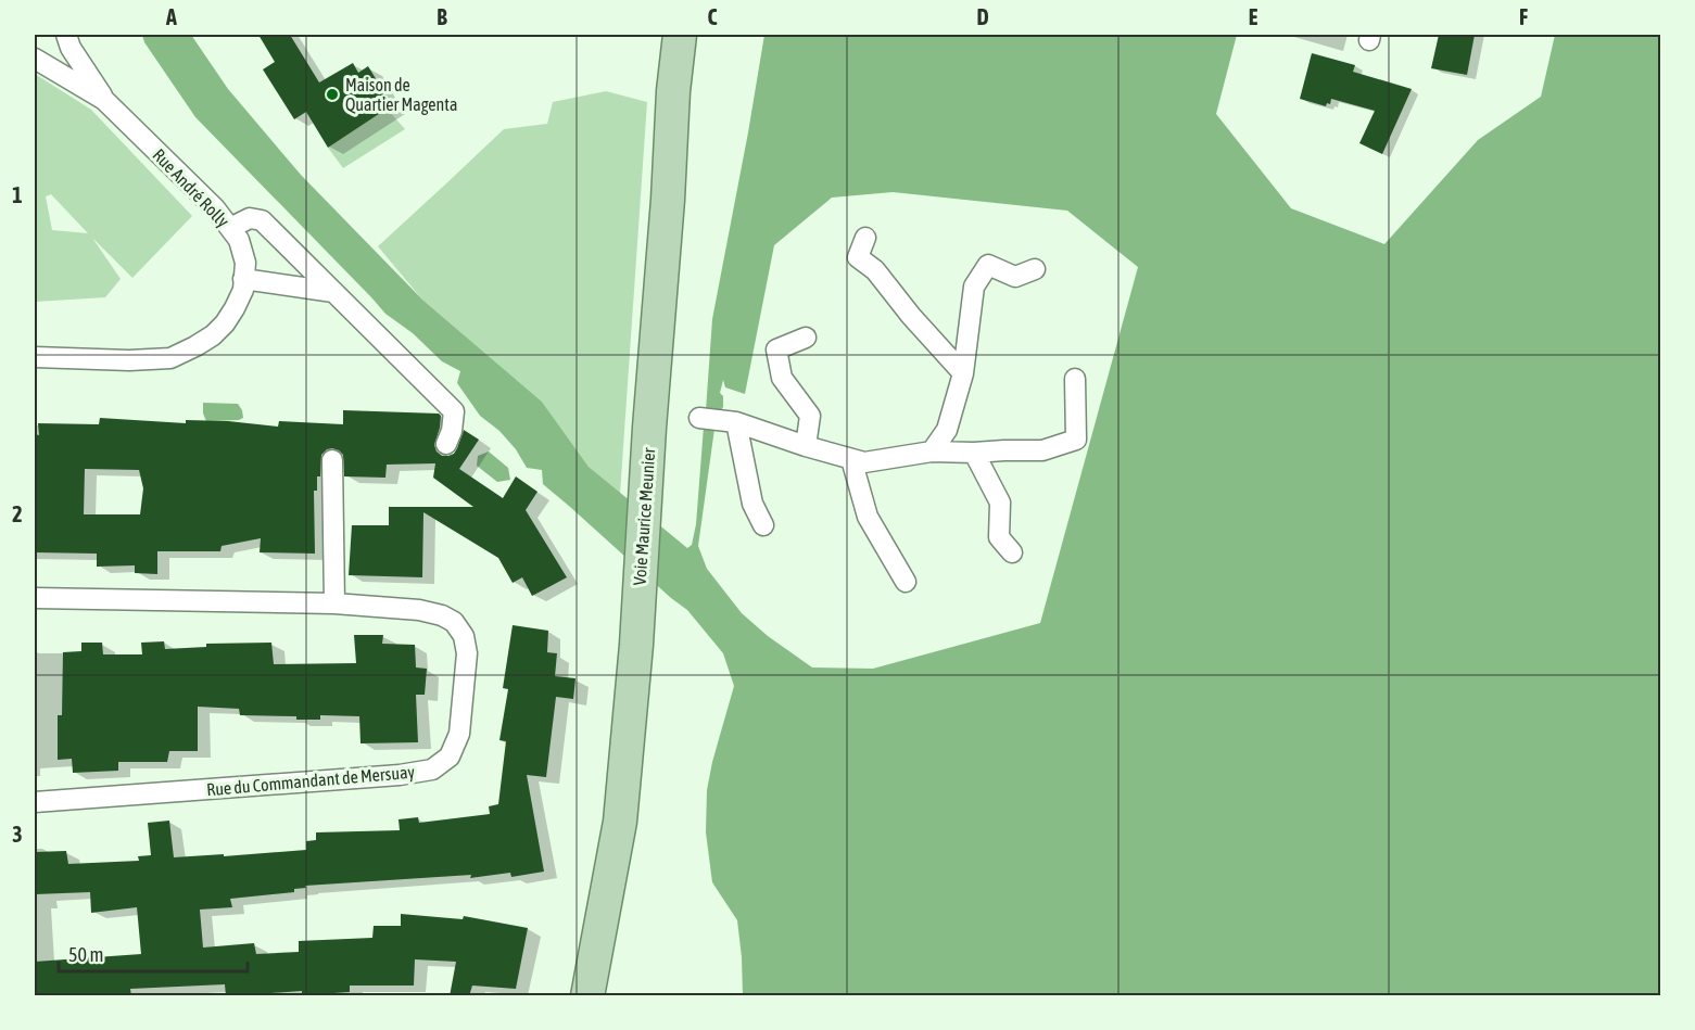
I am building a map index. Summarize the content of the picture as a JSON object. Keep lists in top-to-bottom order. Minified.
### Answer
{"streets":{"main road":["Voie Maurice Meunier"],"street":["Rue André Rolly","Rue du Commandant de Mersuay"]},"places":["Maison de Quartier Magenta"],"scale_bar":"50 m","grid":{"columns":["A","B","C","D","E","F"],"rows":["1","2","3"]}}
